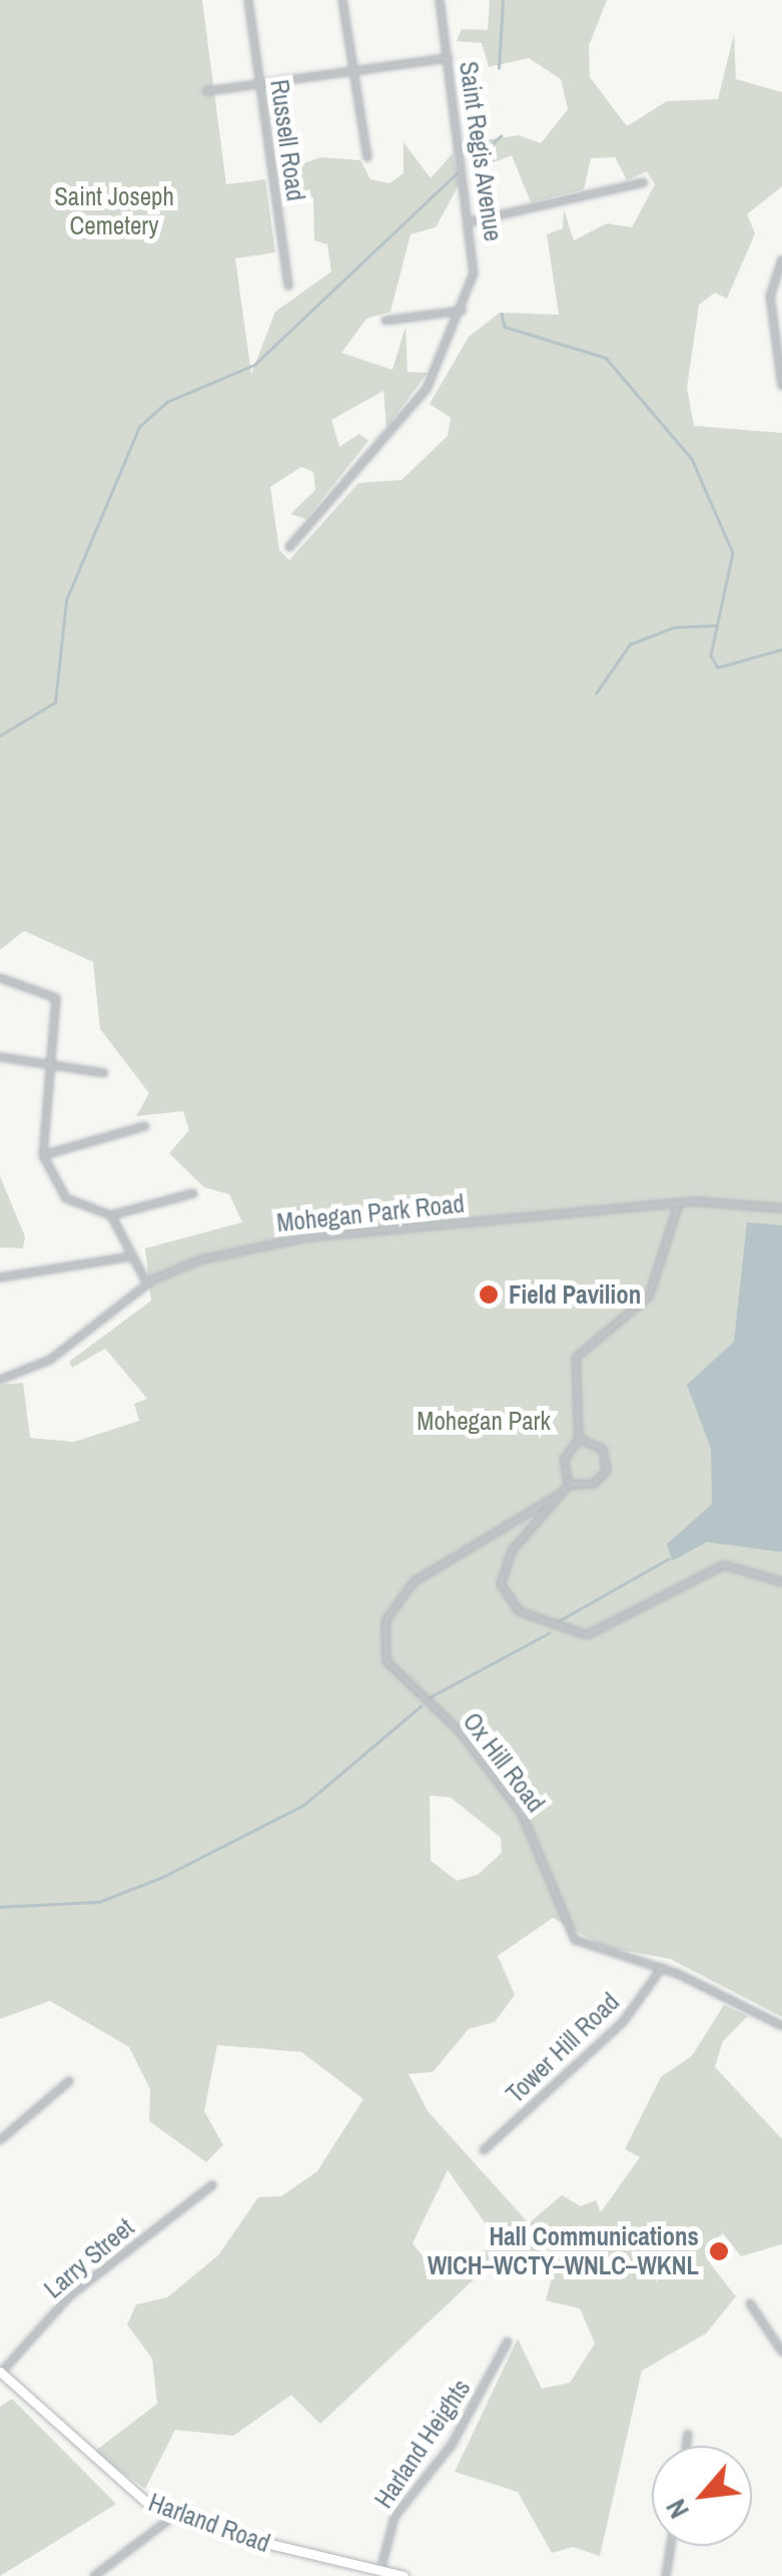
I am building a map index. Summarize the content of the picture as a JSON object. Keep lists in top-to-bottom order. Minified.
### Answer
{"streets":{"main road":["Harland Road"],"street":["Russell Road","Saint Regis Avenue","Mohegan Park Road","Ox Hill Road","Tower Hill Road","Larry Street","Harland Heights"]},"crossings":[["Ox Hill Road","Tower Hill Road"],["Larry Street","Harland Road"],["Harland Heights","Harland Road"]],"parks":["Saint Joseph Cemetery","Mohegan Park"],"places":["Field Pavilion","Hall Communications WICH–WCTY–WNLC–WKNL"],"north":"bottom left"}
